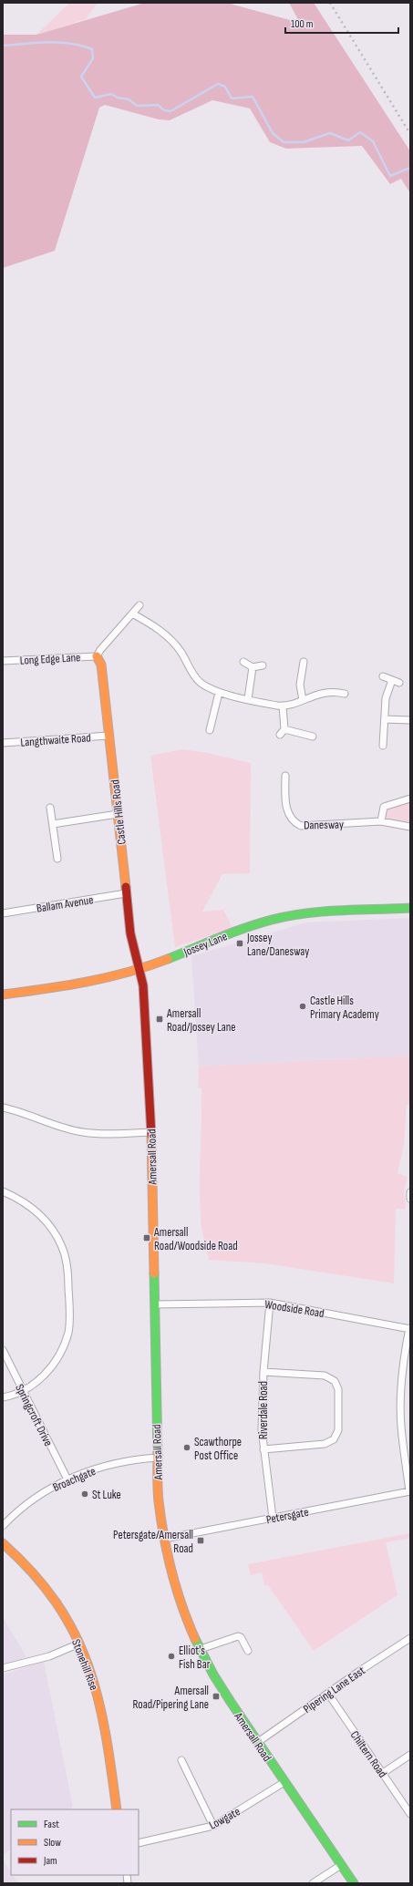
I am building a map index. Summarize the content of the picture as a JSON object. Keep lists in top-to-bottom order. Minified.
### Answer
{"streets":{"street":["Long Edge Lane","Langthwaite Road","Castle Hills Road","Danesway","Ballam Avenue","Jossey Lane","Amersall Road","Woodside Road","Riverdale Road","Springcroft Drive","Broachgate","Petersgate","Stonehill Rise","Pipering Lane East","Chiltern Road","Lowgate"]},"crossings":[["Long Edge Lane","Castle Hills Road"],["Langthwaite Road","Castle Hills Road"],["Castle Hills Road","Ballam Avenue"],["Castle Hills Road","Jossey Lane"],["Castle Hills Road","Amersall Road"],["Jossey Lane","Amersall Road"],["Amersall Road","Woodside Road"],["Amersall Road","Broachgate"],["Amersall Road","Petersgate"],["Amersall Road","Pipering Lane East"],["Amersall Road","Lowgate"],["Woodside Road","Riverdale Road"],["Riverdale Road","Petersgate"],["Springcroft Drive","Broachgate"],["Pipering Lane East","Chiltern Road"]],"places":{"transit":["Jossey Lane/Danesway","Amersall Road/Jossey Lane","Amersall Road/Woodside Road","Petersgate/Amersall Road","Amersall Road/Pipering Lane"],"other":["Castle Hills Primary Academy","Scawthorpe Post Office","St Luke","Elliot's Fish Bar"]},"legend":["Fast","Slow","Jam"],"scale_bar":"100 m"}
